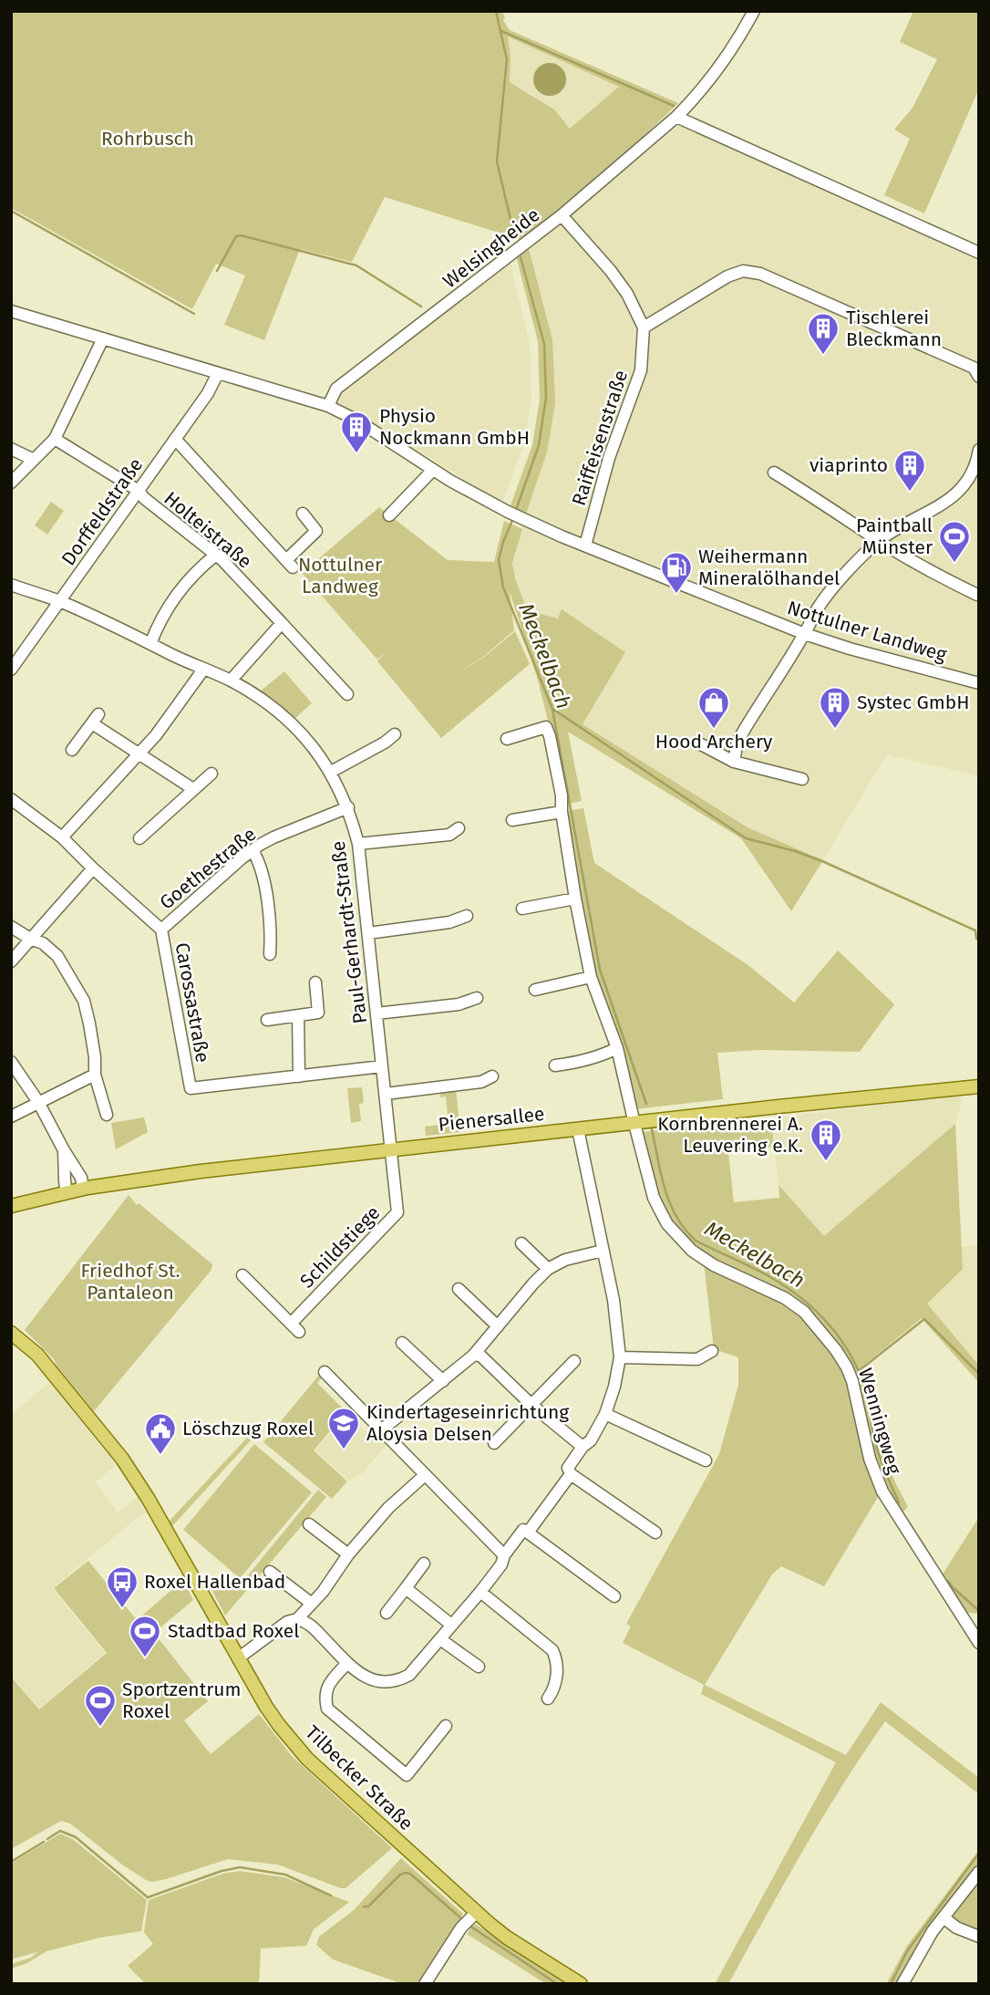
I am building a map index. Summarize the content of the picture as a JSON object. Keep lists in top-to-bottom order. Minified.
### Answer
{"streets":{"main road":["Pienersallee","Tilbecker Straße"],"street":["Welsingheide","Raiffeisenstraße","Dorffeldstraße","Holteistraße","Nottulner Landweg","Goethestraße","Paul-Gerhardt-Straße","Carossastraße","Schildstiege","Wenningweg"]},"crossings":[["Welsingheide","Raiffeisenstraße"],["Welsingheide","Nottulner Landweg"],["Raiffeisenstraße","Nottulner Landweg"],["Dorffeldstraße","Holteistraße"],["Dorffeldstraße","Nottulner Landweg"],["Dorffeldstraße","Paul-Gerhardt-Straße"],["Goethestraße","Paul-Gerhardt-Straße"],["Goethestraße","Carossastraße"],["Paul-Gerhardt-Straße","Carossastraße"],["Paul-Gerhardt-Straße","Pienersallee"],["Paul-Gerhardt-Straße","Schildstiege"],["Pienersallee","Schildstiege"],["Pienersallee","Wenningweg"]],"water":["Meckelbach"],"parks":["Rohrbusch","Nottulner Landweg","Friedhof St. Pantaleon"],"places":{"building":["Tischlerei Bleckmann","Physio Nockmann GmbH","viaprinto","Systec GmbH","Kornbrennerei A. Leuvering e.K."],"sports":["Paintball Münster","Stadtbad Roxel","Sportzentrum Roxel"],"fuel station":["Weihermann Mineralölhandel"],"shop":["Hood Archery"],"school or university":["Kindertageseinrichtung Aloysia Delsen"],"public building":["Löschzug Roxel"],"bus stop":["Roxel Hallenbad"]}}
